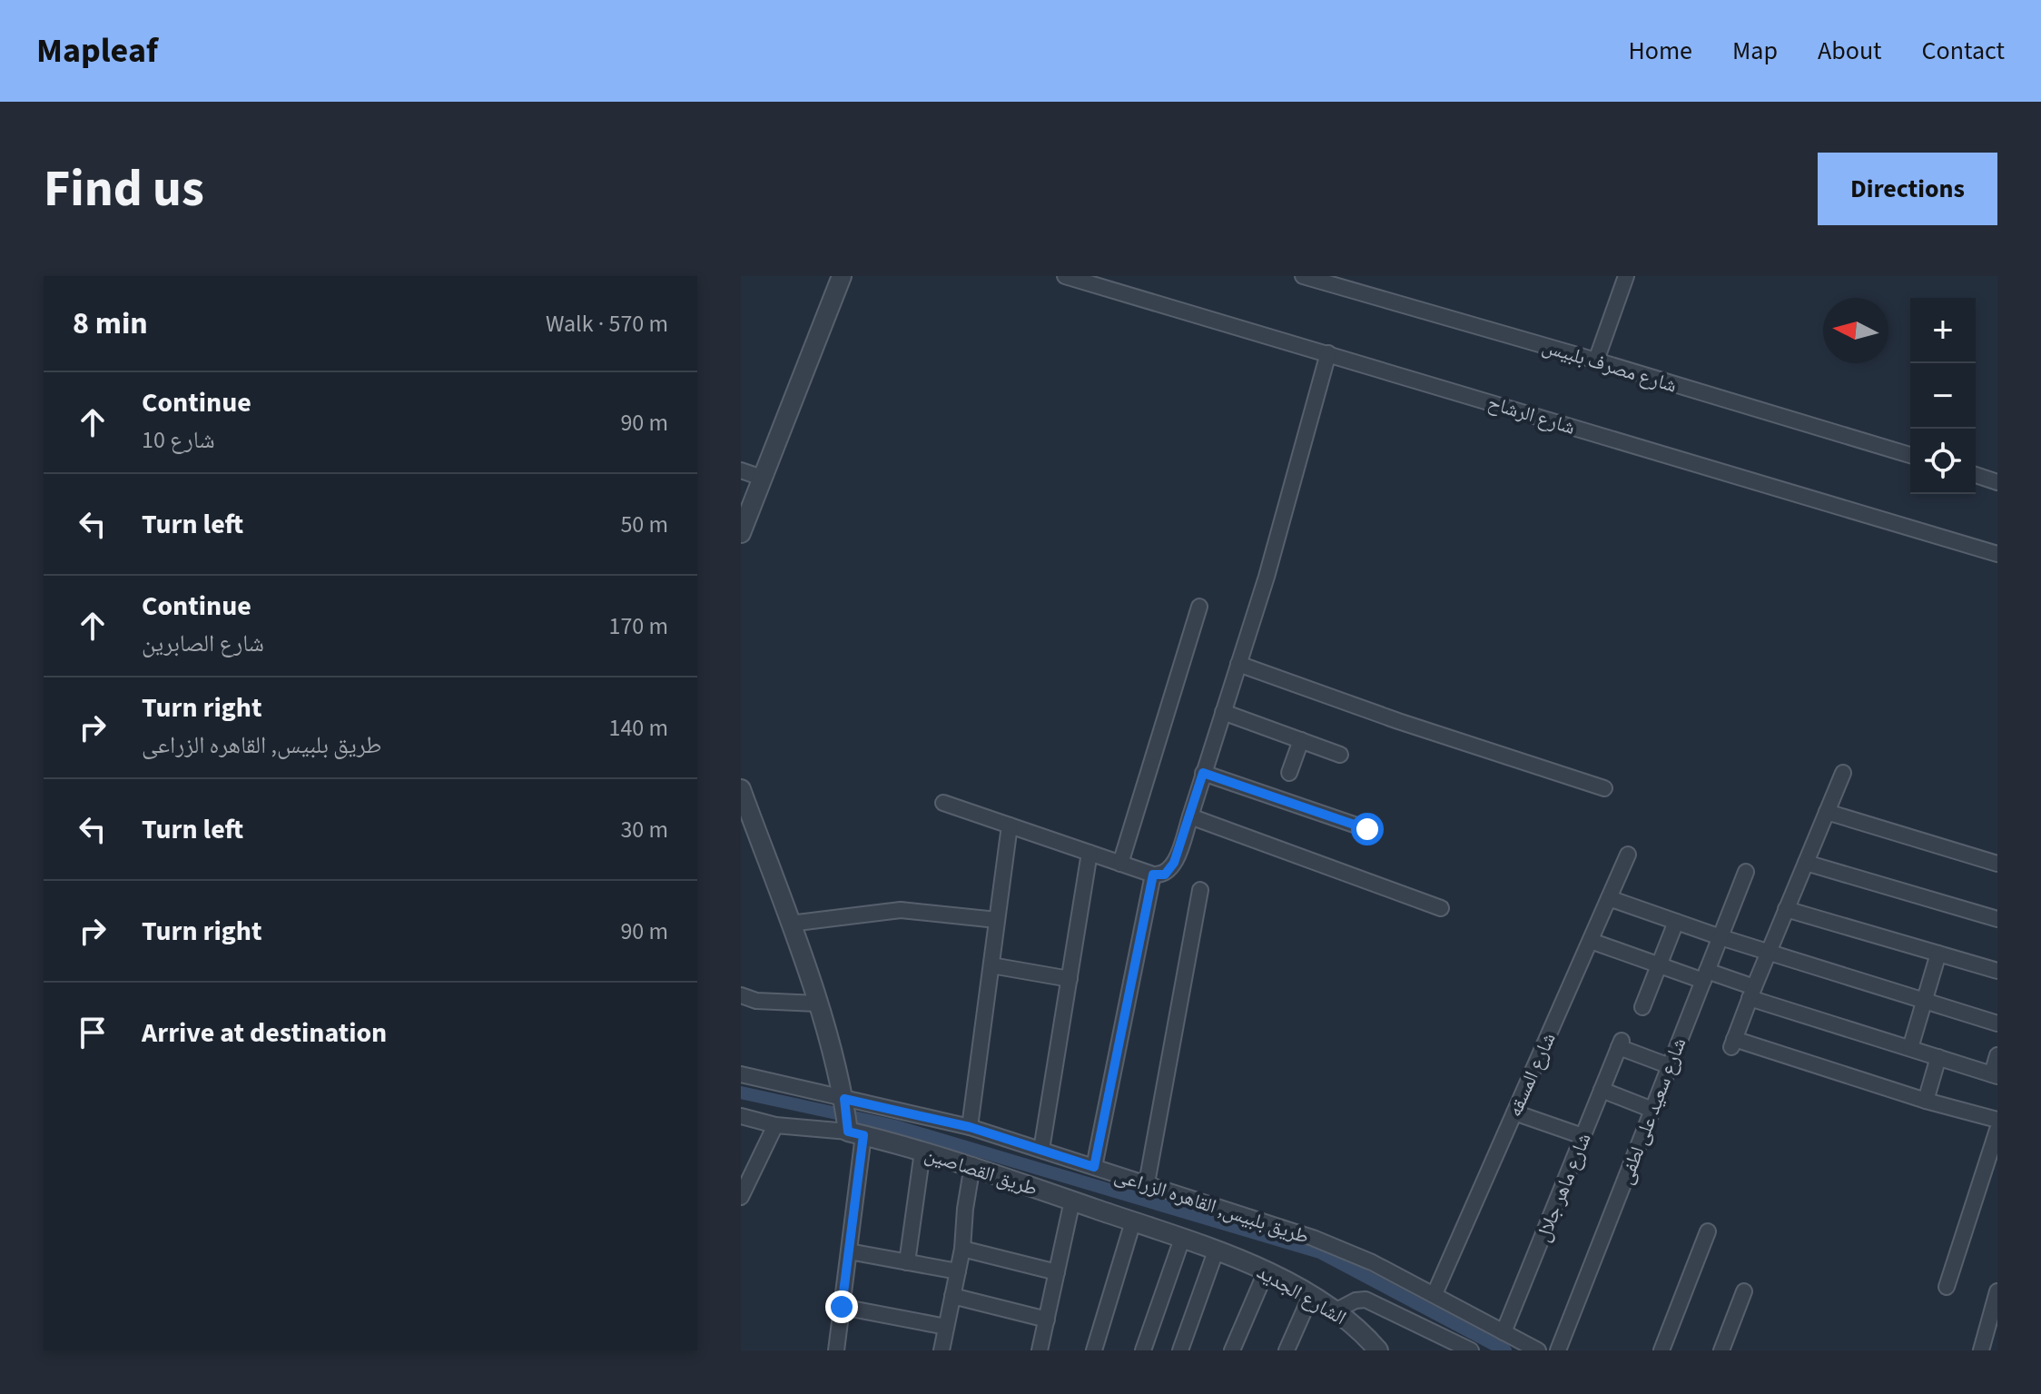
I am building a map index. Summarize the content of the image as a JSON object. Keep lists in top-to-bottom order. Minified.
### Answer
{"streets":{"street":["شارع مصرف بلبيس","شارع الرشاح","شارع المسقه","شارع سعيد على لطفى","طريق القصاصين","شارع ماهر جلال","طريق بلبيس, القاهره الزراعى","الشارع الجديد"]},"crossings":[["شارع المسقه","طريق بلبيس, القاهره الزراعى"],["شارع سعيد على لطفى","شارع ماهر جلال"],["طريق القصاصين","الشارع الجديد"],["شارع ماهر جلال","طريق بلبيس, القاهره الزراعى"]],"north":"left","page":{"header":"Mapleaf","nav":["Home","Map","About","Contact"],"buttons":"Directions","title":"Find us","heading":["8 min","Walk · 570 m"],"map_buttons":["+","−"],"list":[["Continue","شارع 10","90 m"],["Turn left","50 m"],["Continue","شارع الصابرين","170 m"],["Turn right","طريق بلبيس, القاهره الزراعى","140 m"],["Turn left","30 m"],["Turn right","90 m"],"Arrive at destination"]}}
